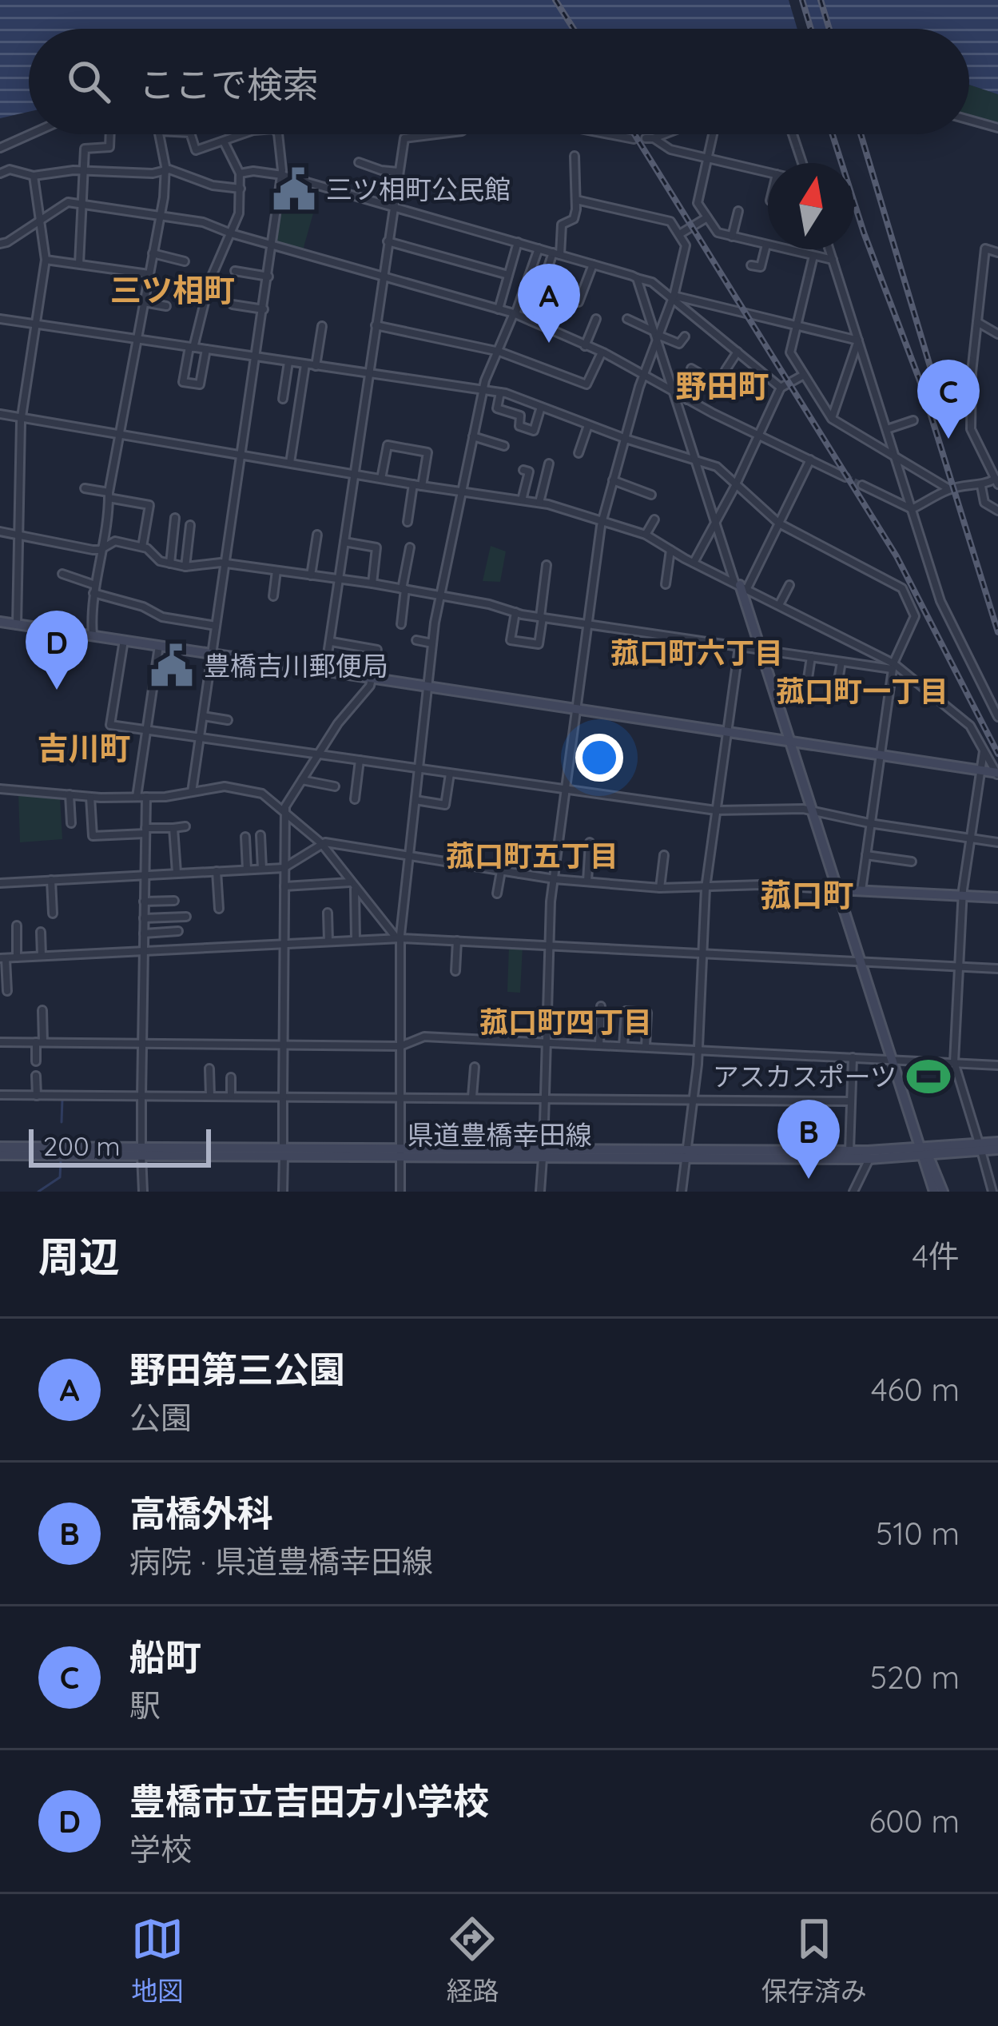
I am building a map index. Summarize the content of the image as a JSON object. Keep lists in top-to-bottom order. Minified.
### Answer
{"streets":{"street":["県道豊橋幸田線"]},"districts":["三ツ相町","野田町","菰口町六丁目","菰口町一丁目","吉川町","菰口町五丁目","菰口町","菰口町四丁目"],"places":{"public building":["三ツ相町公民館","豊橋吉川郵便局"],"sports":["アスカスポーツ"]},"scale_bar":"200 m","north":"top","page":{"search":"ここで検索","pins":["A","C","D","B"],"scale":"200 m","heading":["周辺","4件"],"list":[{"mark":"A","name":"野田第三公園","note":"公園","value":"460 m"},{"mark":"B","name":"高橋外科","note":"病院 · 県道豊橋幸田線","value":"510 m"},{"mark":"C","name":"船町","note":"駅","value":"520 m"},{"mark":"D","name":"豊橋市立吉田方小学校","note":"学校","value":"600 m"}],"nav":["地図","経路","保存済み"]}}
